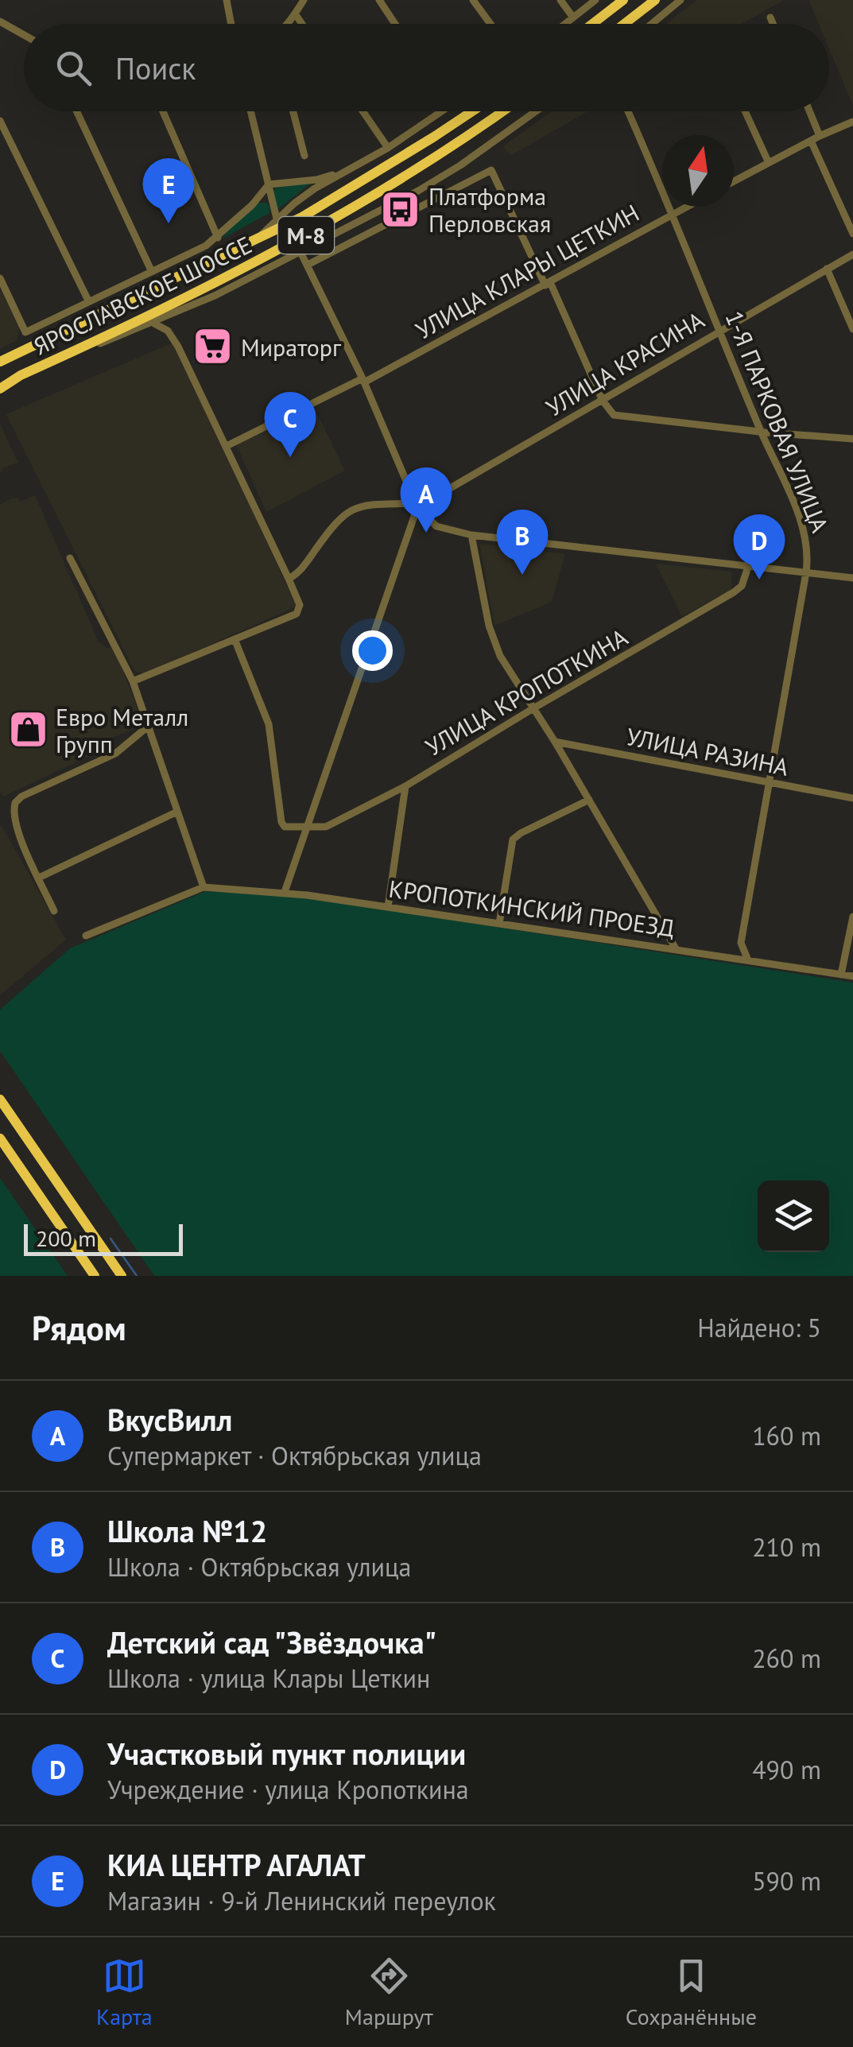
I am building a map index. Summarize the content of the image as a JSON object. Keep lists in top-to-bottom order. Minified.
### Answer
{"streets":{"highway":["М-8","ЯРОСЛАВСКОЕ ШОССЕ"],"street":["УЛИЦА КЛАРЫ ЦЕТКИН","УЛИЦА КРАСИНА","1-Я ПАРКОВАЯ УЛИЦА","УЛИЦА КРОПОТКИНА","УЛИЦА РАЗИНА","КРОПОТКИНСКИЙ ПРОЕЗД"]},"crossings":[["УЛИЦА КЛАРЫ ЦЕТКИН","1-Я ПАРКОВАЯ УЛИЦА"],["УЛИЦА КРАСИНА","1-Я ПАРКОВАЯ УЛИЦА"],["1-Я ПАРКОВАЯ УЛИЦА","УЛИЦА РАЗИНА"],["1-Я ПАРКОВАЯ УЛИЦА","КРОПОТКИНСКИЙ ПРОЕЗД"]],"places":{"bus stop":["Платформа Перловская"],"supermarket":["Мираторг"],"shop":["Евро Металл Групп"]},"scale_bar":"200 m","north":"top","page":{"search":"Поиск","pins":["E","C","A","B","D"],"scale":"200 m","heading":["Рядом","Найдено: 5"],"list":[{"mark":"A","name":"ВкусВилл","note":"Супермаркет · Октябрьская улица","value":"160 m"},{"mark":"B","name":"Школа №12","note":"Школа · Октябрьская улица","value":"210 m"},{"mark":"C","name":"Детский сад \"Звёздочка\"","note":"Школа · улица Клары Цеткин","value":"260 m"},{"mark":"D","name":"Участковый пункт полиции","note":"Учреждение · улица Кропоткина","value":"490 m"},{"mark":"E","name":"КИА ЦЕНТР АГАЛАТ","note":"Магазин · 9-й Ленинский переулок","value":"590 m"}],"nav":["Карта","Маршрут","Сохранённые"]}}
